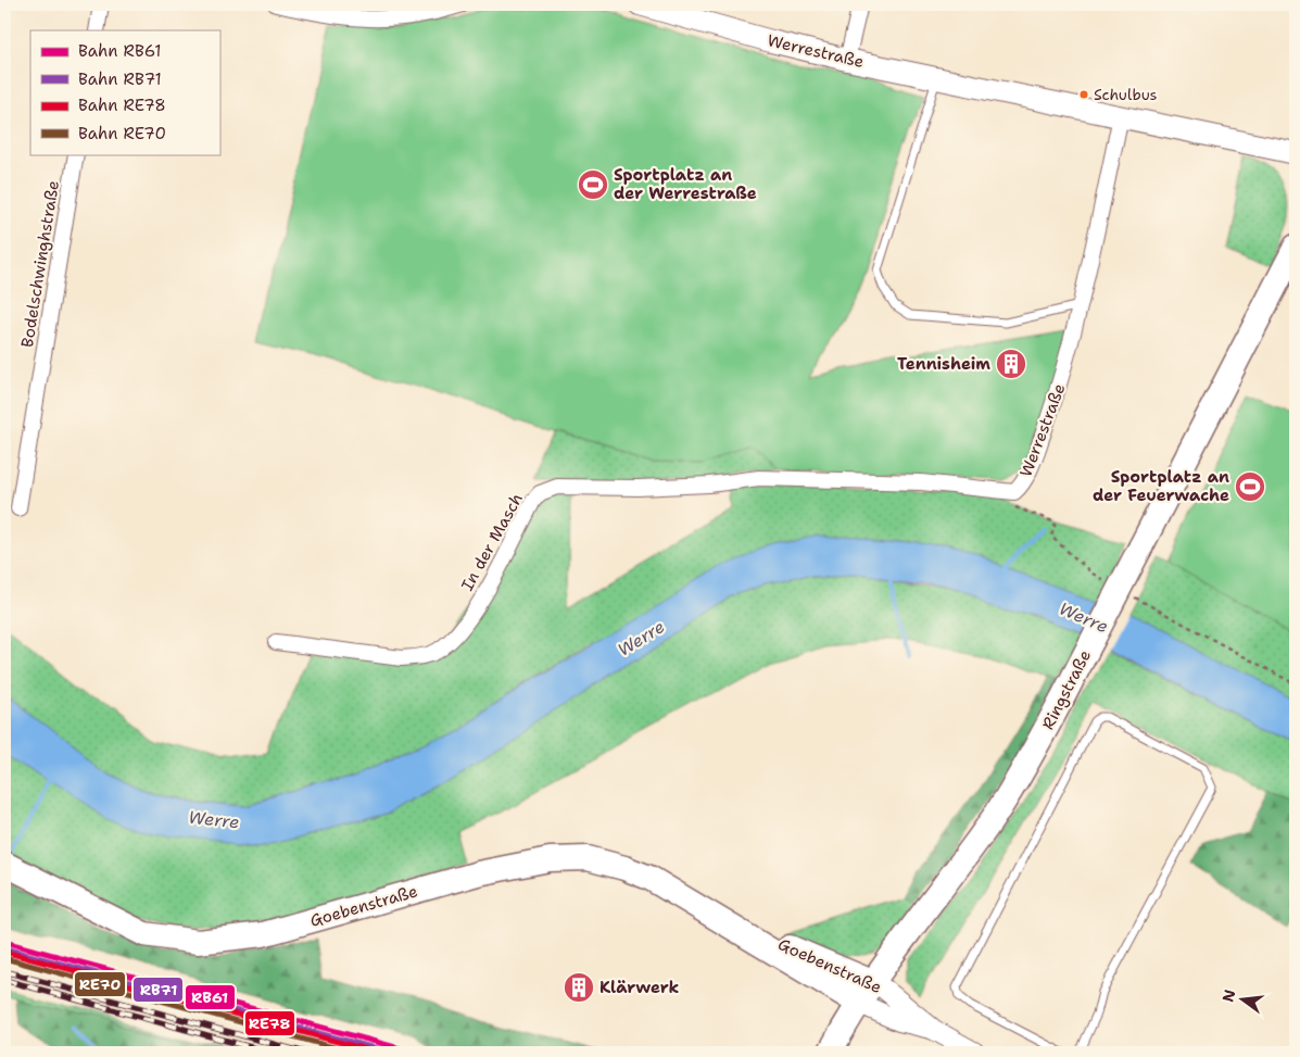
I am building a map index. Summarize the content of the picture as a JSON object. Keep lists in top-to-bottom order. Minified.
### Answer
{"streets":{"main road":["Werrestraße","Ringstraße","Goebenstraße"],"street":["Bodelschwinghstraße","In der Masch"]},"crossings":[["Werrestraße","In der Masch"],["Ringstraße","Goebenstraße"]],"water":["Werre"],"places":{"other":["Schulbus"],"sports":["Sportplatz an der Werrestraße","Sportplatz an der Feuerwache"],"building":["Tennisheim","Klärwerk"]},"lines":["rail line RB61","rail line RB71","rail line RE78","rail line RE70"],"legend":["Bahn RB61","Bahn RB71","Bahn RE78","Bahn RE70"],"north":"left"}
